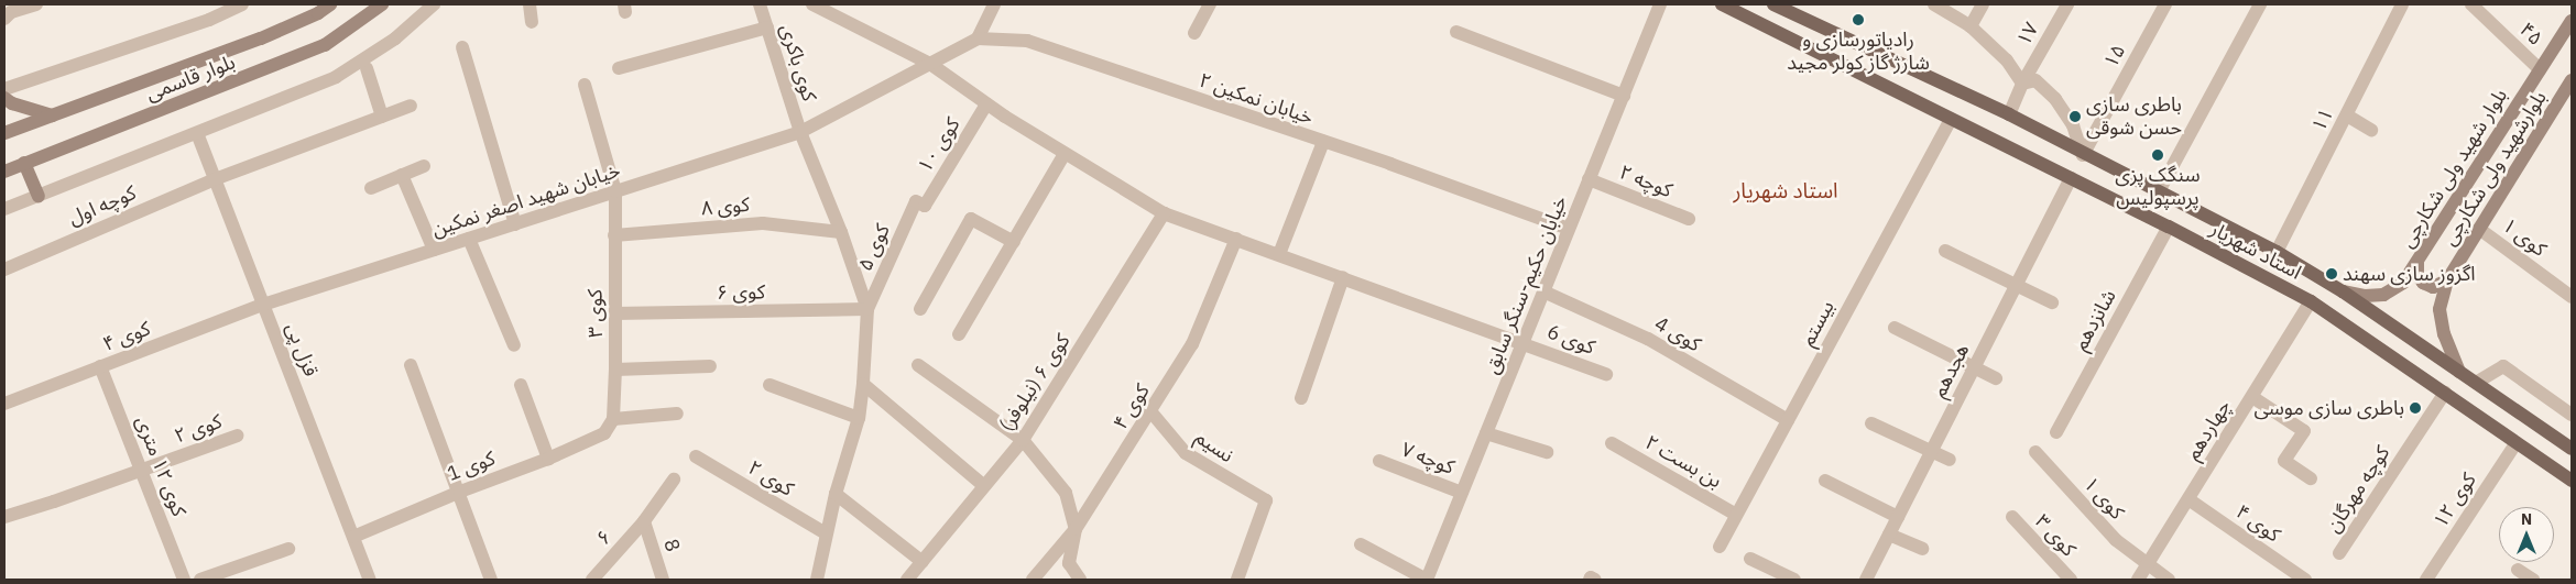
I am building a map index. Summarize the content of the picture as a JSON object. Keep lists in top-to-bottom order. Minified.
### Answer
{"streets":{"main road":["بلوار قاسمی","بلوار شهید ولی شکارچی","بلوارشهید ولی شکارچی","استاد شهریار"],"street":["۱۷","۴۵","۱۵","کوی باکری","خیابان نمکین ۲","۱۱","کوی ۱۰","کوچه ۲","خیابان شهید اصغر نمکین","کوچه اول","کوی ۸","کوی ۱","کوی ۵","خیابان حکیم-سنگر سابق","کوی ۶","کوی ۳","شانزدهم","بیستم","کوی 4","کوی ۴","کوی 6","قزل پی","هجدهم","کوی ۶ (نیلوفر)","کوی ۲","چهاردهم","نسیم","کوچه ۷","بن بست ۲","کوی ۱۲ متری","کوی 1","کوچه مهرگان","کوی ۱۲","۶","8"]},"crossings":[["۱۷","استاد شهریار"],["۴۵","بلوار شهید ولی شکارچی"],["۱۵","استاد شهریار"],["کوی باکری","خیابان شهید اصغر نمکین"],["کوی باکری","کوی ۸"],["کوی باکری","کوی ۵"],["کوی باکری","کوی ۶"],["خیابان نمکین ۲","خیابان حکیم-سنگر سابق"],["۱۱","استاد شهریار"],["کوی ۱۰","کوی ۵"],["کوی ۱۰","کوی 6"],["بلوار شهید ولی شکارچی","استاد شهریار"],["بلوارشهید ولی شکارچی","کوی ۱"],["بلوارشهید ولی شکارچی","استاد شهریار"],["کوچه ۲","خیابان حکیم-سنگر سابق"],["خیابان شهید اصغر نمکین","کوی ۳"],["خیابان شهید اصغر نمکین","کوی ۴"],["خیابان شهید اصغر نمکین","کوی 6"],["خیابان شهید اصغر نمکین","قزل پی"],["کوچه اول","قزل پی"],["کوی ۸","کوی ۳"],["کوی ۱","چهاردهم"],["کوی ۵","کوی ۶"],["استاد شهریار","شانزدهم"],["استاد شهریار","بیستم"],["استاد شهریار","هجدهم"],["استاد شهریار","چهاردهم"],["استاد شهریار","کوچه مهرگان"],["استاد شهریار","کوی ۱۲"],["خیابان حکیم-سنگر سابق","کوی 4"],["خیابان حکیم-سنگر سابق","کوی 6"],["خیابان حکیم-سنگر سابق","کوچه ۷"],["کوی ۶","کوی ۳"],["کوی ۳","کوی 1"],["بیستم","کوی 4"],["بیستم","بن بست ۲"],["کوی ۴","کوی 6"],["کوی ۴","قزل پی"],["کوی ۴","چهاردهم"],["کوی ۴","نسیم"],["کوی ۴","کوی ۱۲ متری"],["کوی 6","کوی ۶ (نیلوفر)"],["قزل پی","کوی 1"],["کوی ۲","کوی ۱۲ متری"],["۶","8"]],"districts":["استاد شهریار"],"places":["رادیاتورسازی و شارژ گاز کولر مجید","باطری سازی حسن شوقی","سنگک پزی پرسپولیس","اگزوز سازی سهند","باطری سازی موسی"],"north":"top"}
